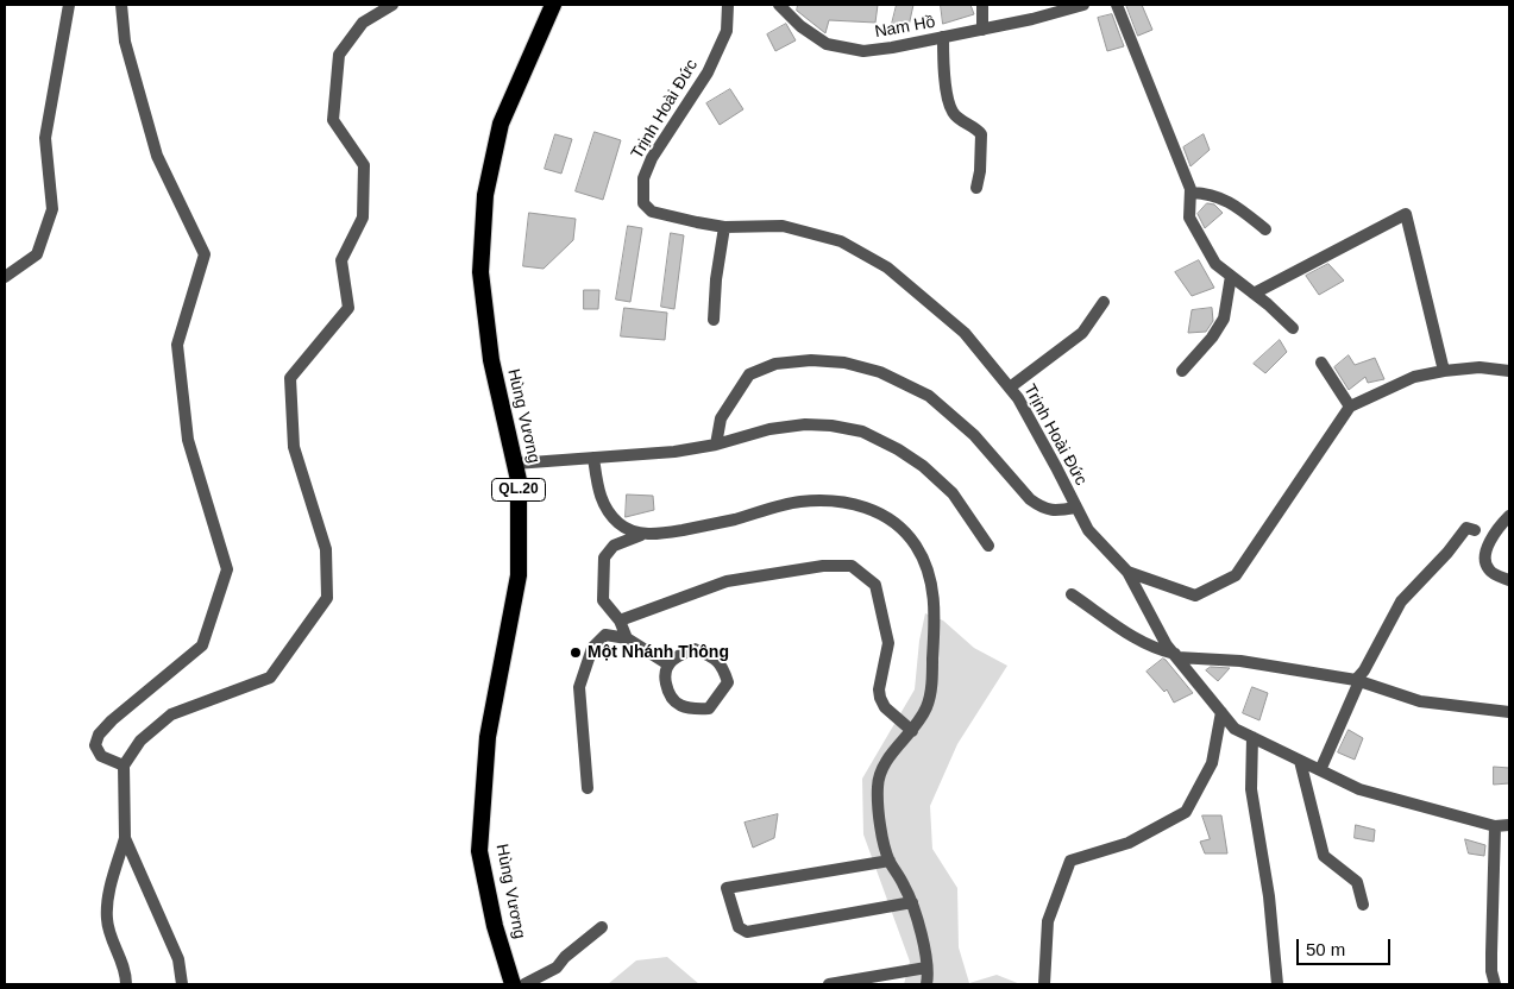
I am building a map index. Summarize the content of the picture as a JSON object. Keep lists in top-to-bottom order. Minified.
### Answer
{"streets":{"highway":["Hùng Vương","QL.20"],"street":["Nam Hồ","Trịnh Hoài Đức"]},"places":["Một Nhánh Thông"],"scale_bar":"50 m"}
